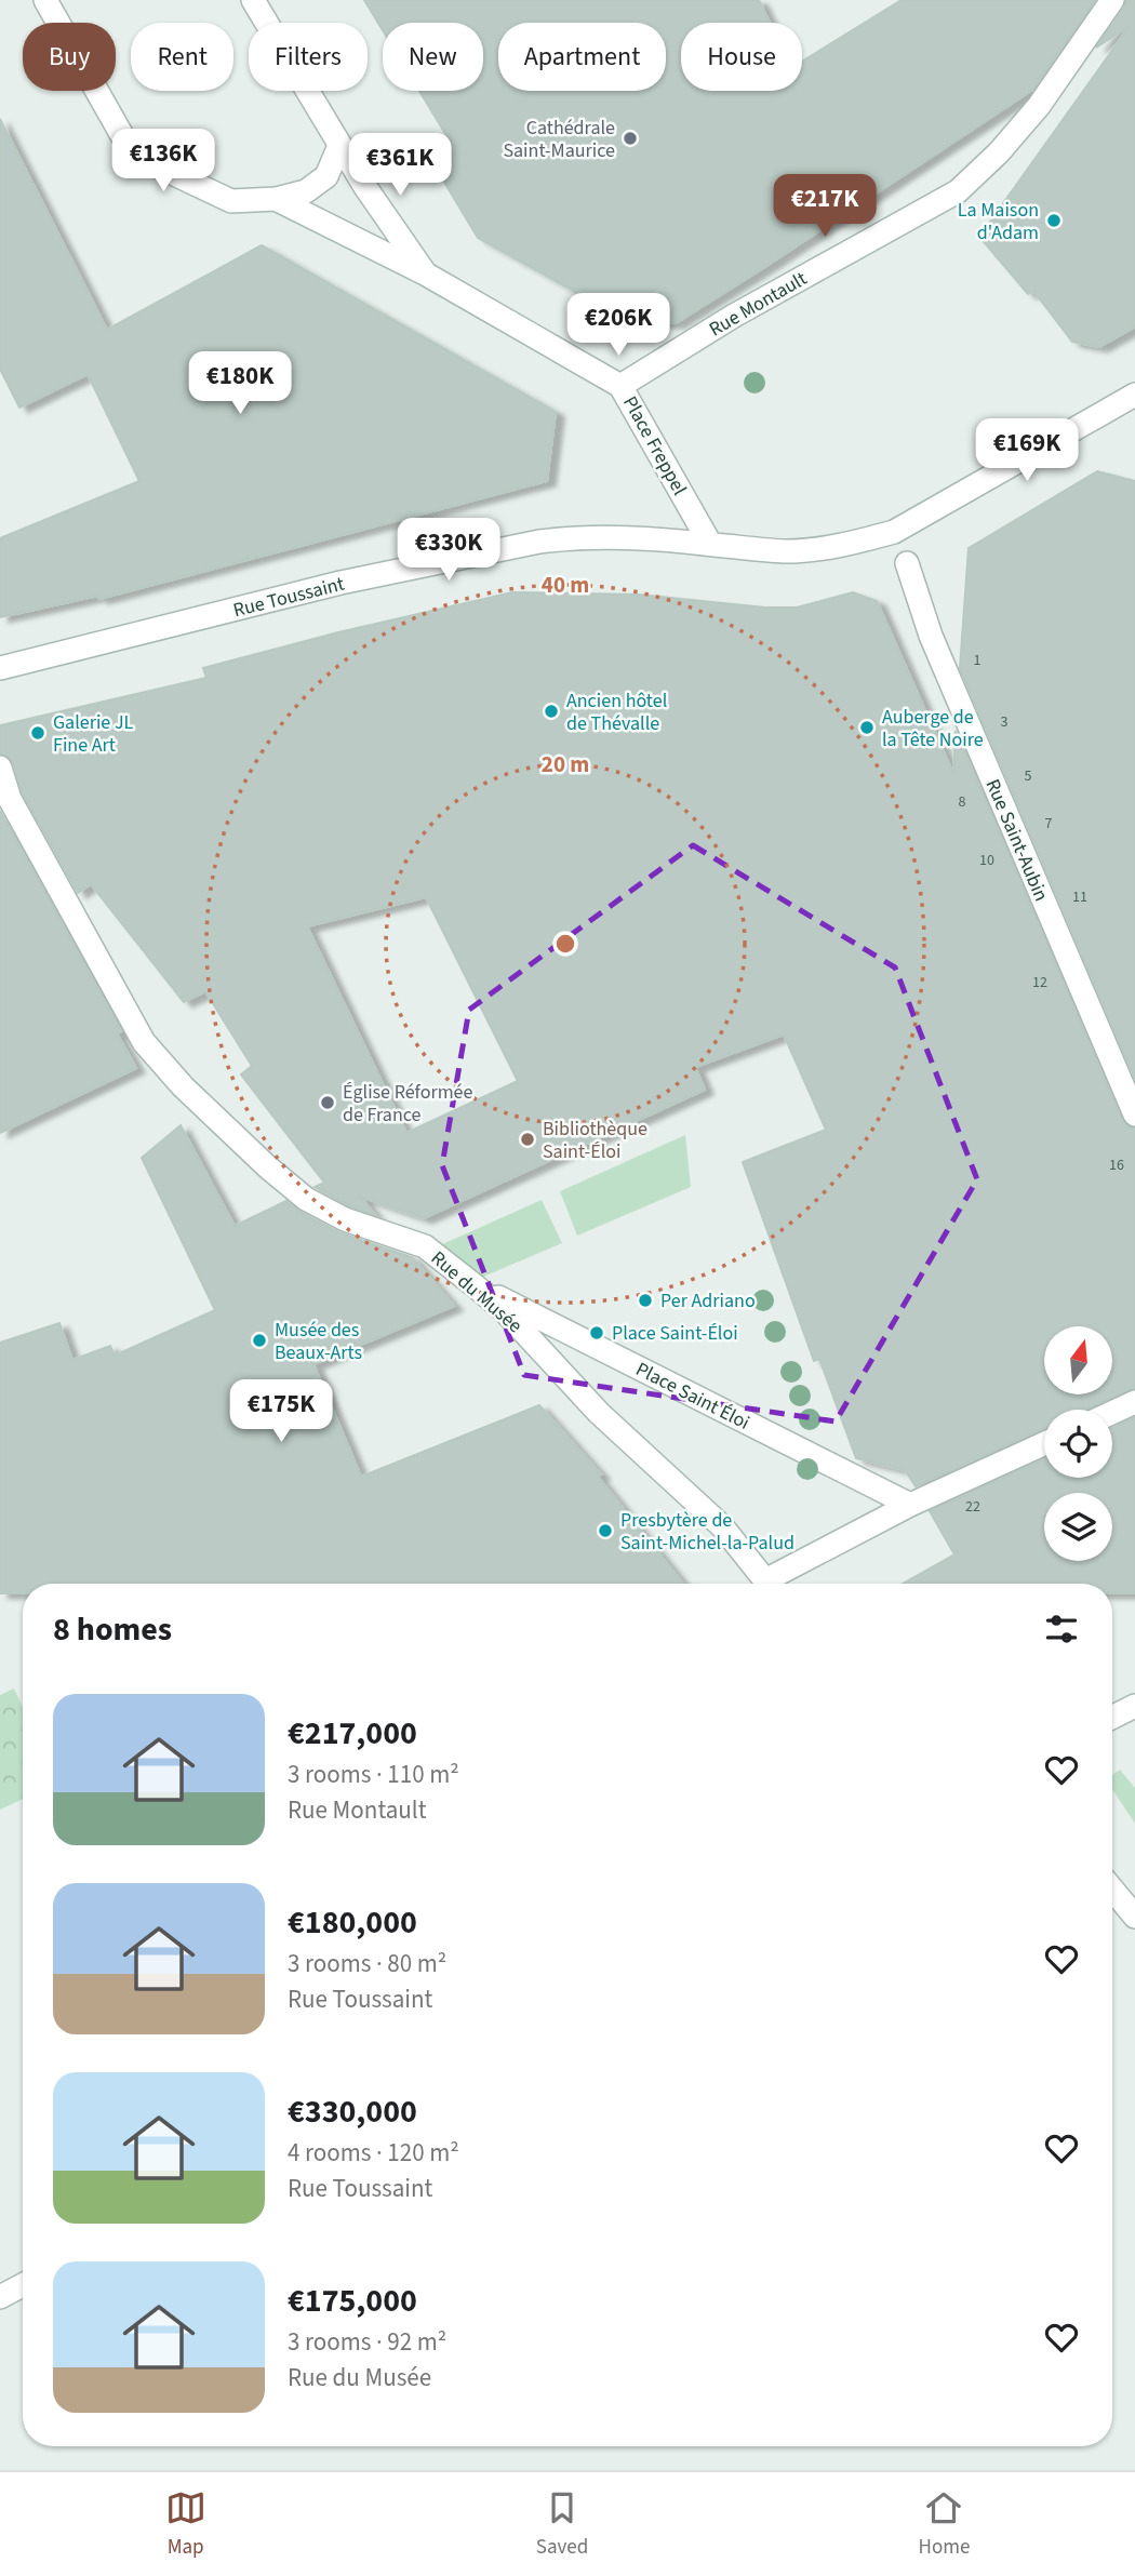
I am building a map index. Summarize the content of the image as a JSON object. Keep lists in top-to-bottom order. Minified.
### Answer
{"streets":{"street":["Rue Montault","Place Freppel","Rue Toussaint","Rue Saint-Aubin","Rue du Musée","Place Saint Éloi"]},"crossings":[["Rue Montault","Place Freppel"],["Place Freppel","Rue Toussaint"],["Rue du Musée","Place Saint Éloi"]],"places":["Cathédrale Saint-Maurice","La Maison d'Adam","Ancien hôtel de Thévalle","Auberge de la Tête Noire","Galerie JL Fine Art","Église Réformée de France","Bibliothèque Saint-Éloi","Per Adriano","Place Saint-Éloi","Musée des Beaux-Arts","Presbytère de Saint-Michel-la-Palud"],"house_numbers":["1","3","5","8","7","10","11","12","16","22"],"north":"top","page":{"chip":["Buy","Rent","Filters","New","Apartment","House"],"price":["€136K","€361K","€217K","€206K","€180K","€169K","€330K","€175K"],"heading":"8 homes","list":[{"name":"€217,000","note":"3 rooms · 110 m² · Rue Montault"},{"name":"€180,000","note":"3 rooms · 80 m² · Rue Toussaint"},{"name":"€330,000","note":"4 rooms · 120 m² · Rue Toussaint"},{"name":"€175,000","note":"3 rooms · 92 m² · Rue du Musée"}],"tabs":["Map","Saved","Home"]},"rings":["40 m","20 m"]}
